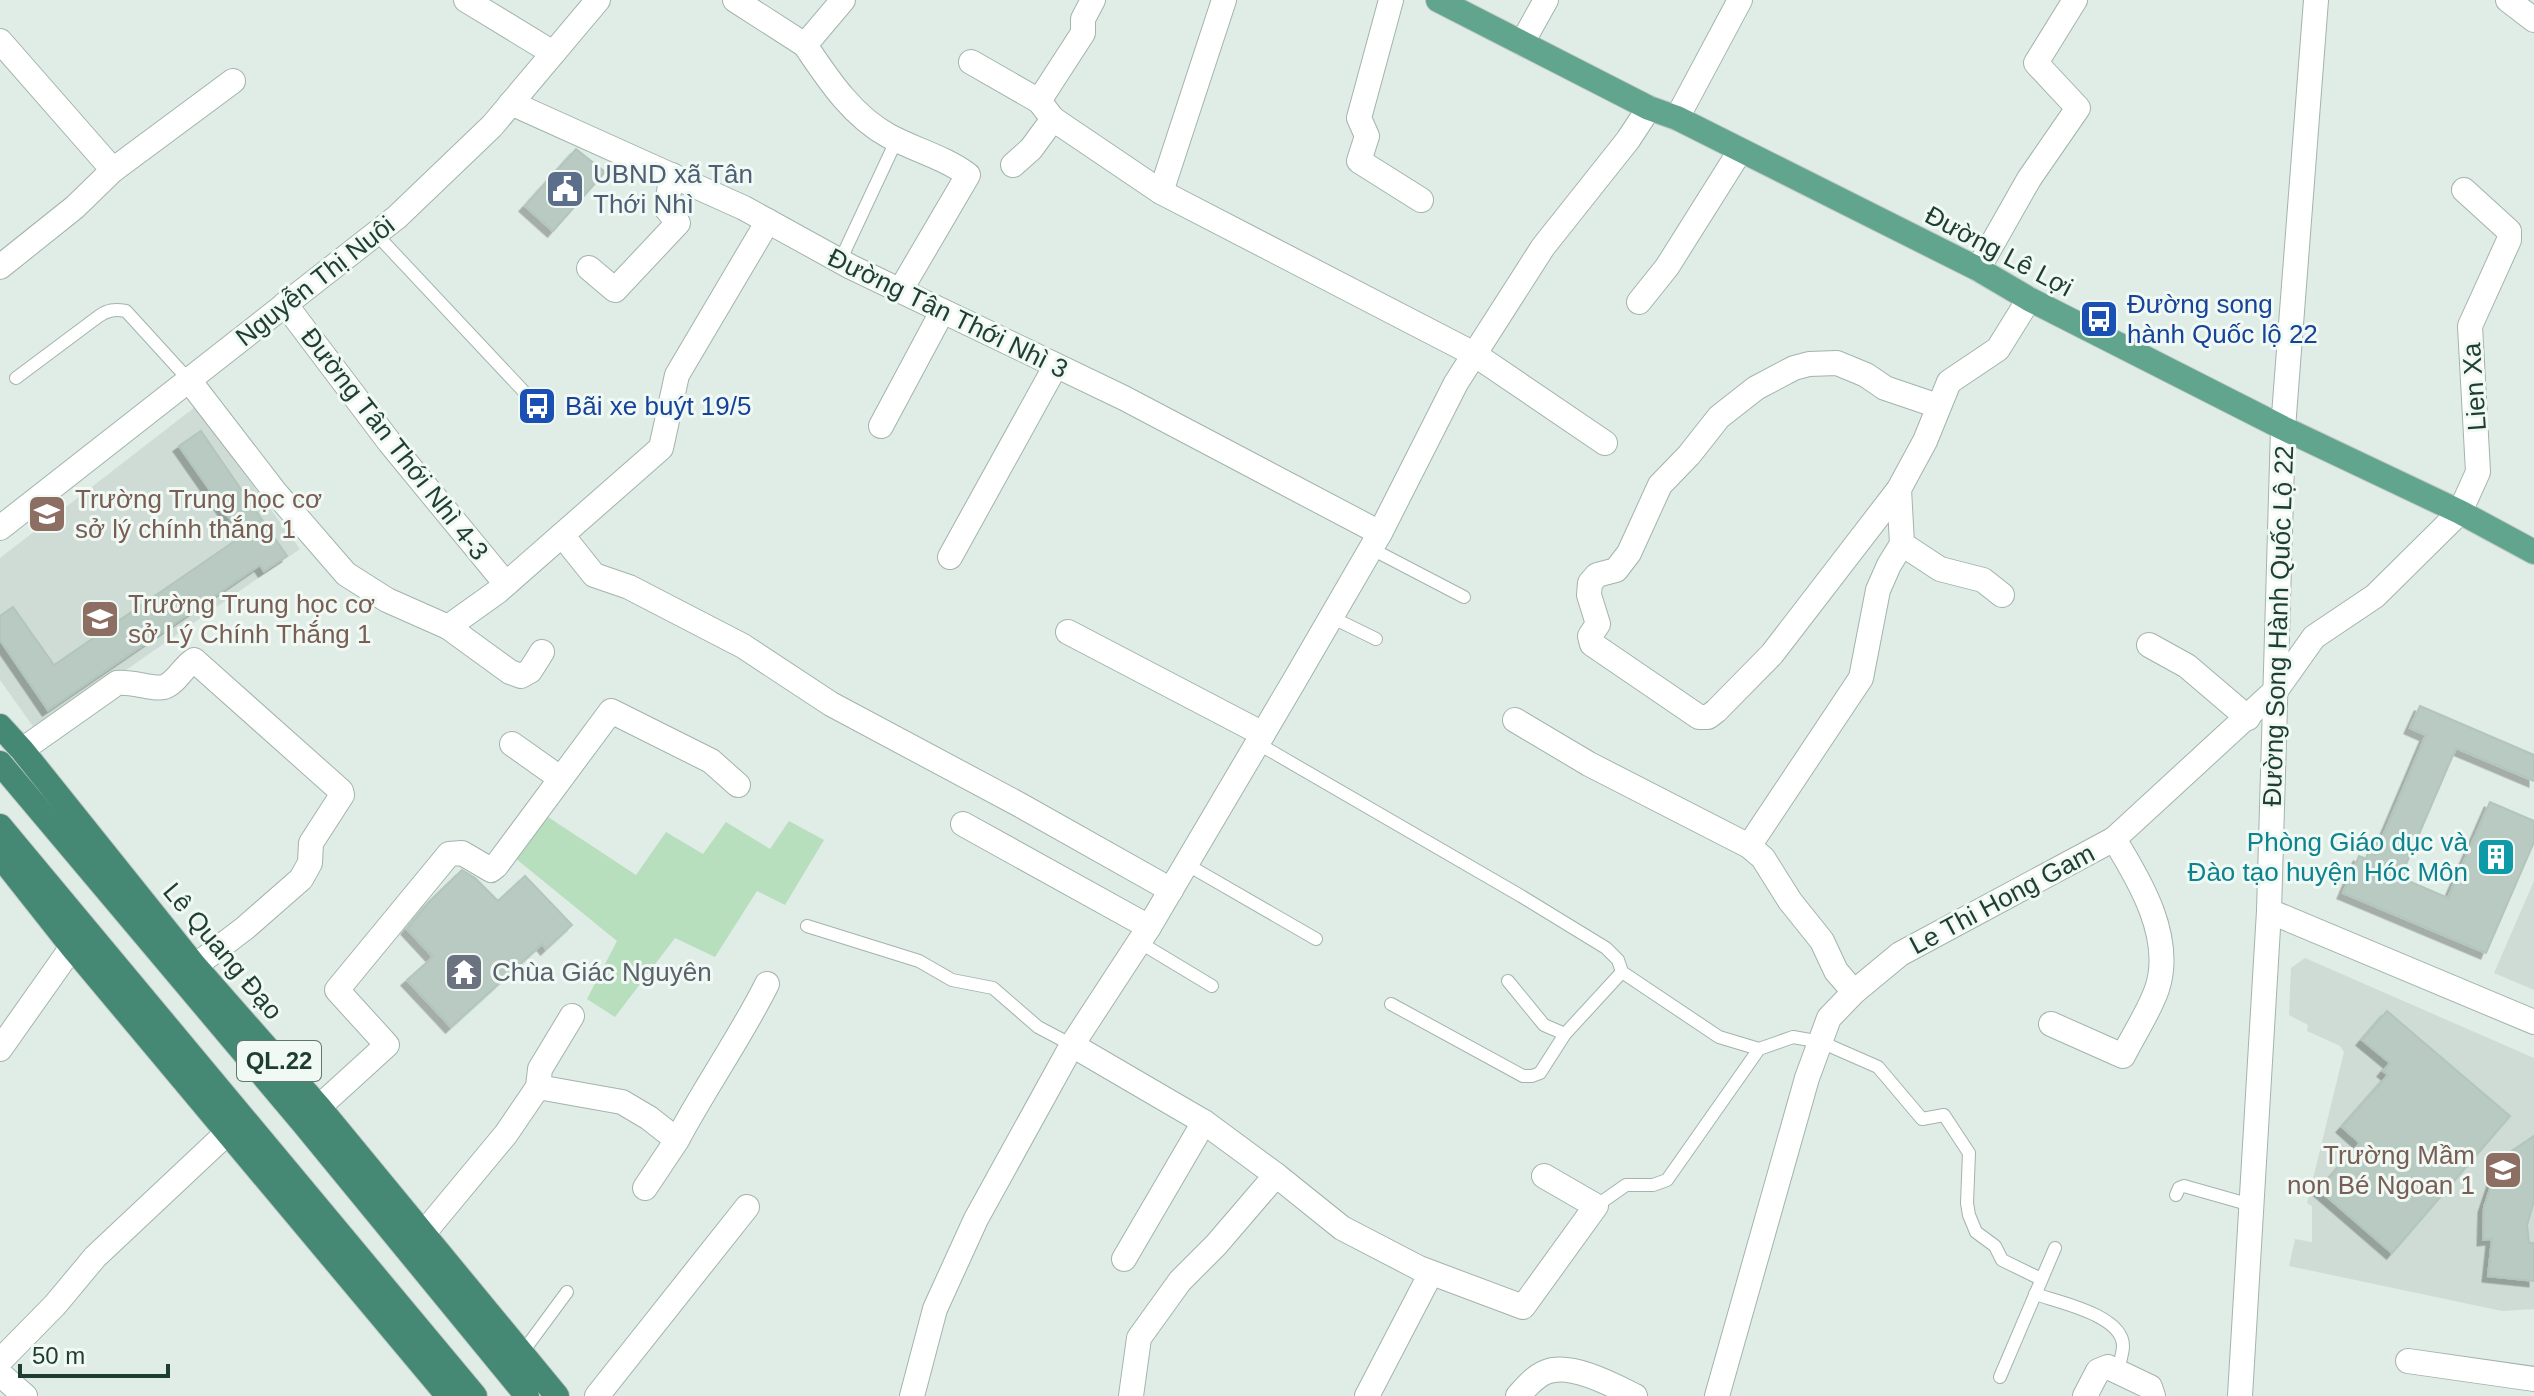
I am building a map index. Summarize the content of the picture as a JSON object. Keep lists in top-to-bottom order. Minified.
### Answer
{"streets":{"highway":["Lê Quang Đạo","QL.22"],"main road":["Đường Lê Lợi"],"street":["Nguyễn Thị Nuôi","Đường Tân Thới Nhì 3","Lien Xa","Đường Tân Thới Nhì 4-3","Đường Song Hành Quốc Lộ 22","Le Thi Hong Gam"]},"crossings":[["Đường Lê Lợi","Lien Xa"],["Đường Lê Lợi","Đường Song Hành Quốc Lộ 22"],["Đường Lê Lợi","Le Thi Hong Gam"],["Nguyễn Thị Nuôi","Đường Tân Thới Nhì 3"],["Nguyễn Thị Nuôi","Đường Tân Thới Nhì 4-3"],["Lien Xa","Le Thi Hong Gam"],["Đường Song Hành Quốc Lộ 22","Le Thi Hong Gam"]],"places":{"public building":["UBND xã Tân Thới Nhì"],"bus stop":["Đường song hành Quốc lộ 22","Bãi xe buýt 19/5"],"school or university":["Trường Trung học cơ sở lý chính thắng 1","Trường Trung học cơ sở Lý Chính Thắng 1","Trường Mầm non Bé Ngoan 1"],"building":["Phòng Giáo dục và Đào tạo huyện Hóc Môn"],"temple":["Chùa Giác Nguyên"]},"scale_bar":"50 m"}
